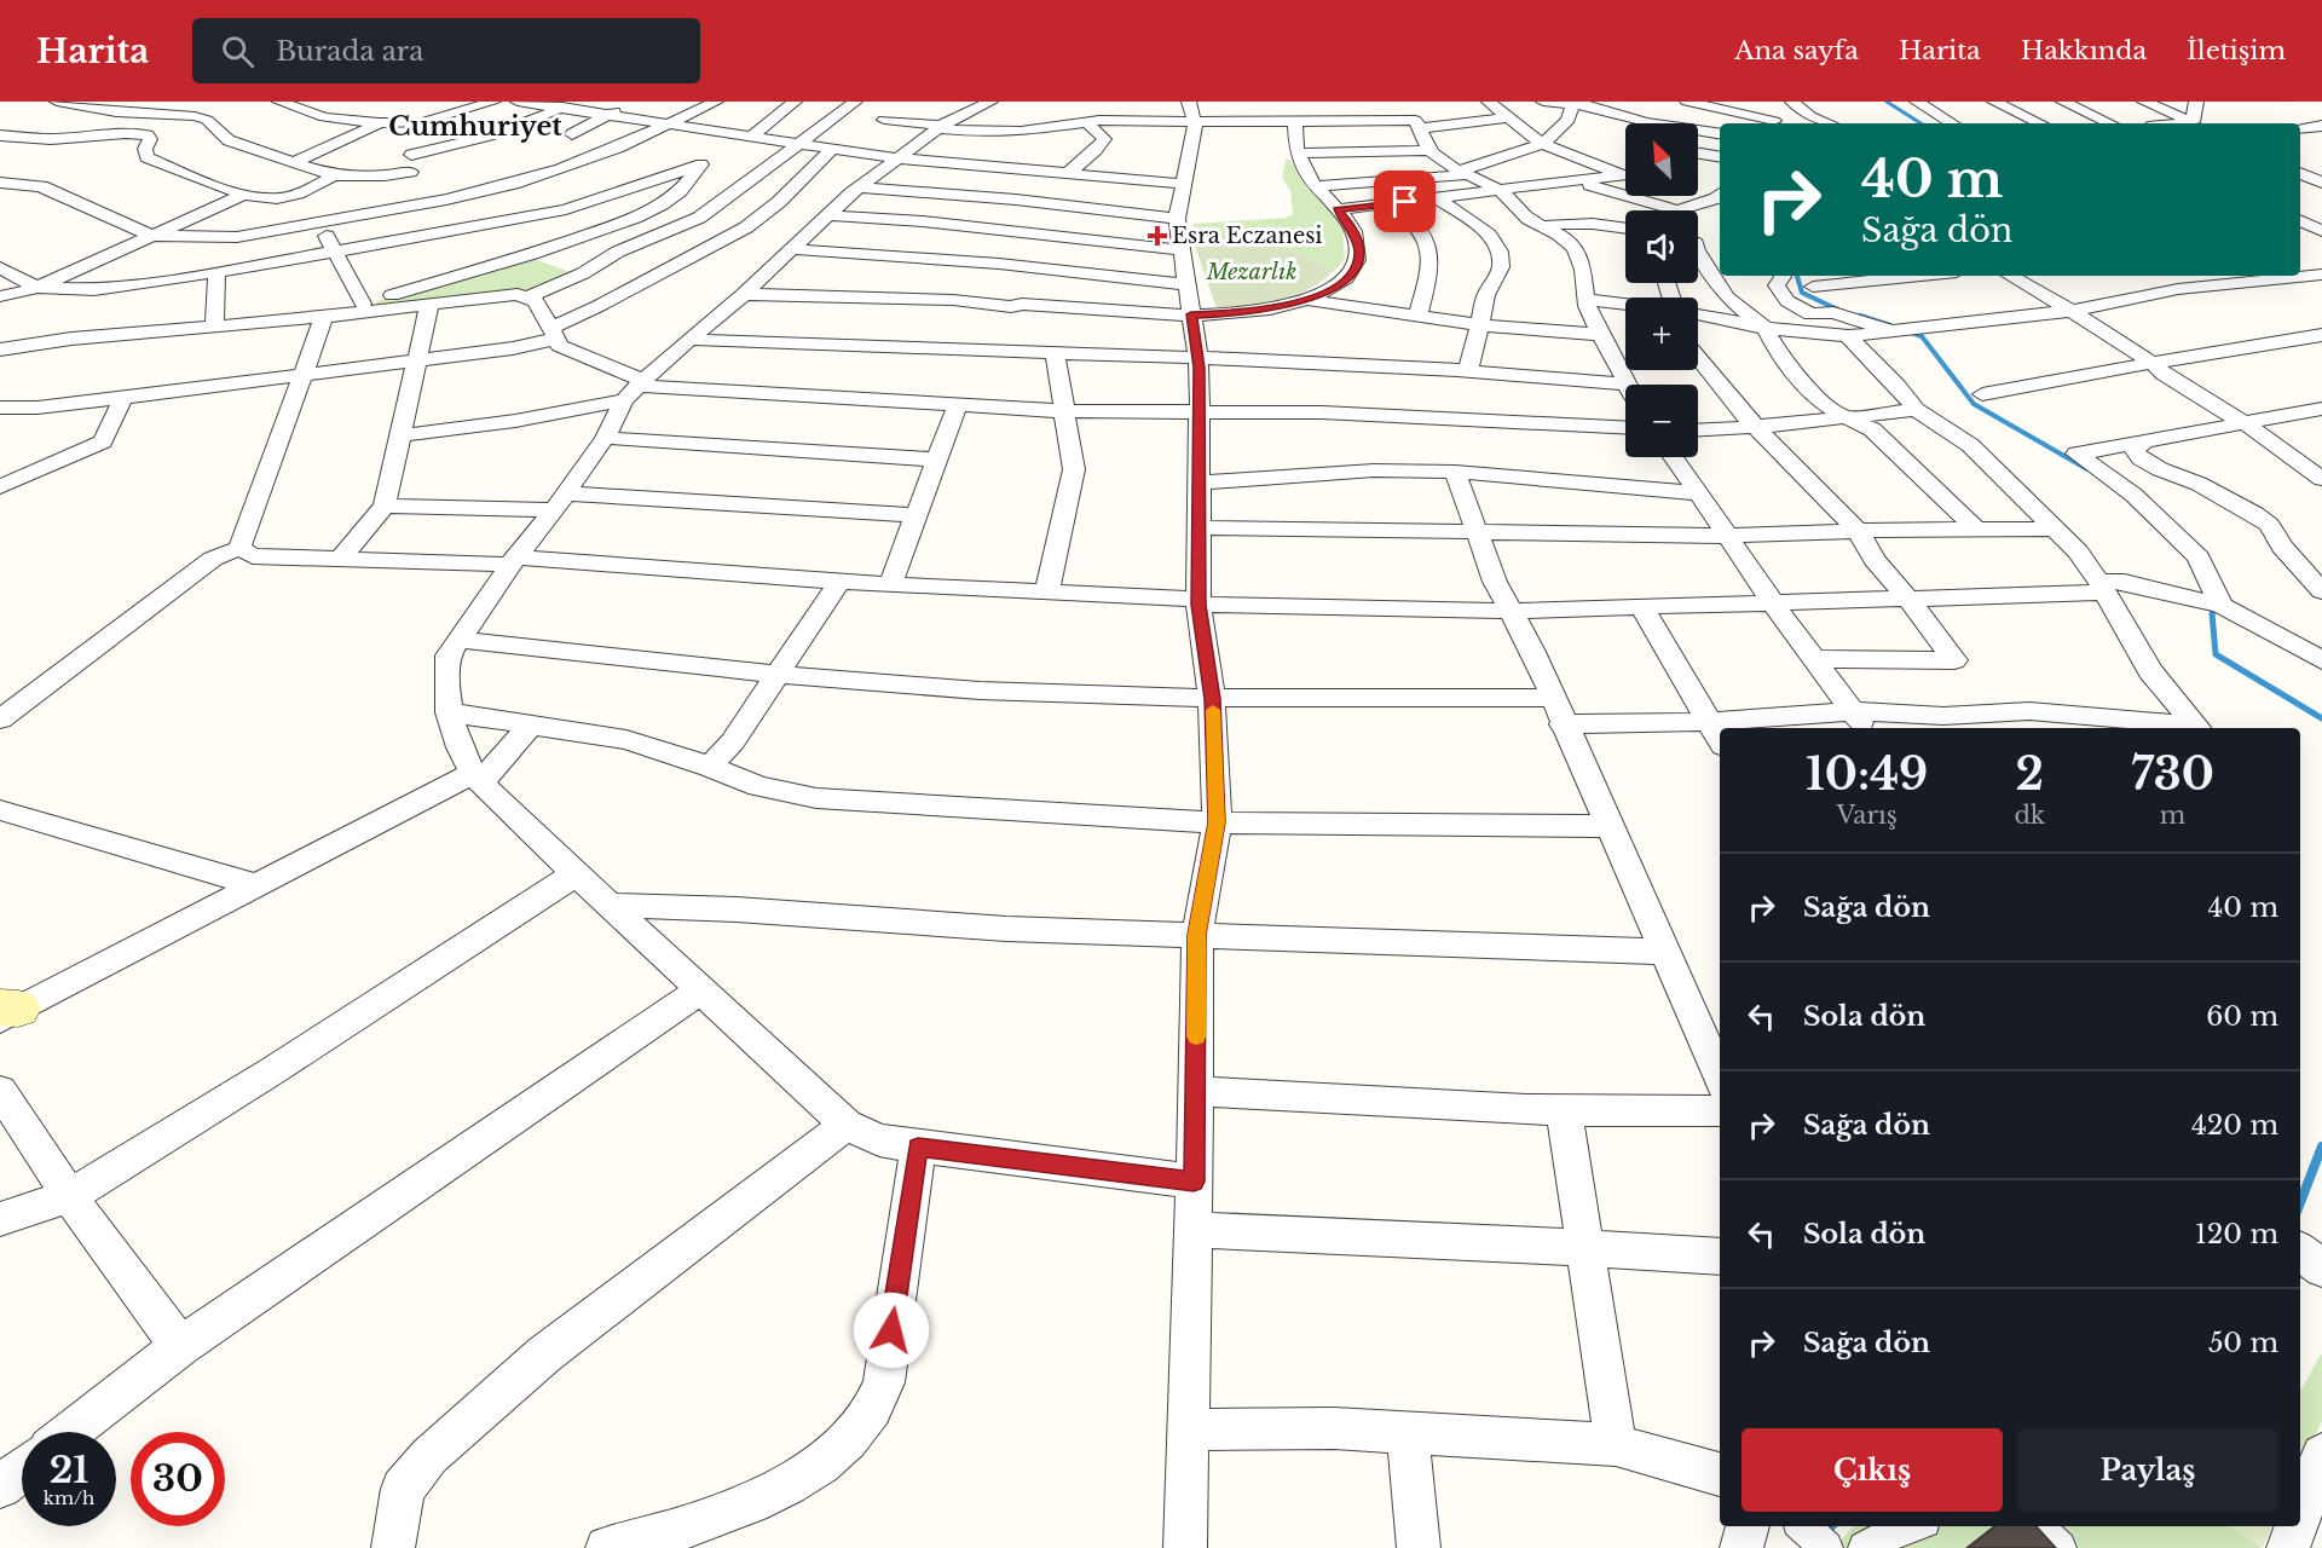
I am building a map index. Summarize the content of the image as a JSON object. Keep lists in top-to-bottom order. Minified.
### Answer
{"districts":["Cumhuriyet"],"parks":["Mezarlık"],"places":{"health":["Esra Eczanesi"]},"north":"top left","page":{"header":"Harita","search":"Burada ara","nav":["Ana sayfa","Harita","Hakkında","İletişim"],"map_buttons":["+","−"],"turn":["40 m","Sağa dön"],"eta":["10:49","Varış","2","dk","730","m"],"list":[{"name":"Sağa dön","value":"40 m"},{"name":"Sola dön","value":"60 m"},{"name":"Sağa dön","value":"420 m"},{"name":"Sola dön","value":"120 m"},{"name":"Sağa dön","value":"50 m"}],"buttons":["Çıkış","Paylaş"],"speed":"21 km/h","limit":"30"}}
